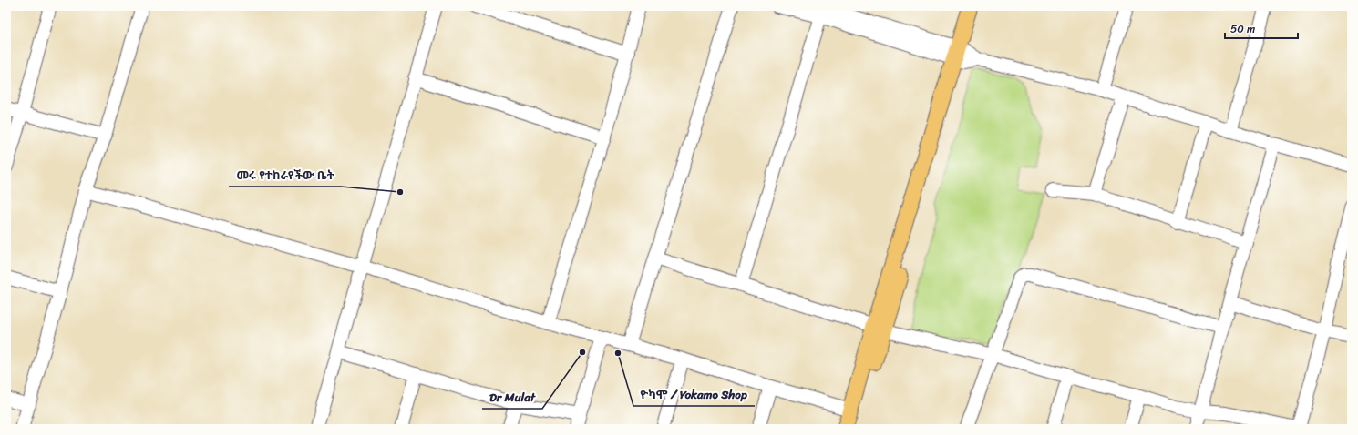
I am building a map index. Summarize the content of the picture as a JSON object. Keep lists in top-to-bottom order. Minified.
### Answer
{"places":["መሩ የተከራየችው ቤት","Dr Mulat","ዮካሞ / Yokamo Shop"],"scale_bar":"50 m"}
